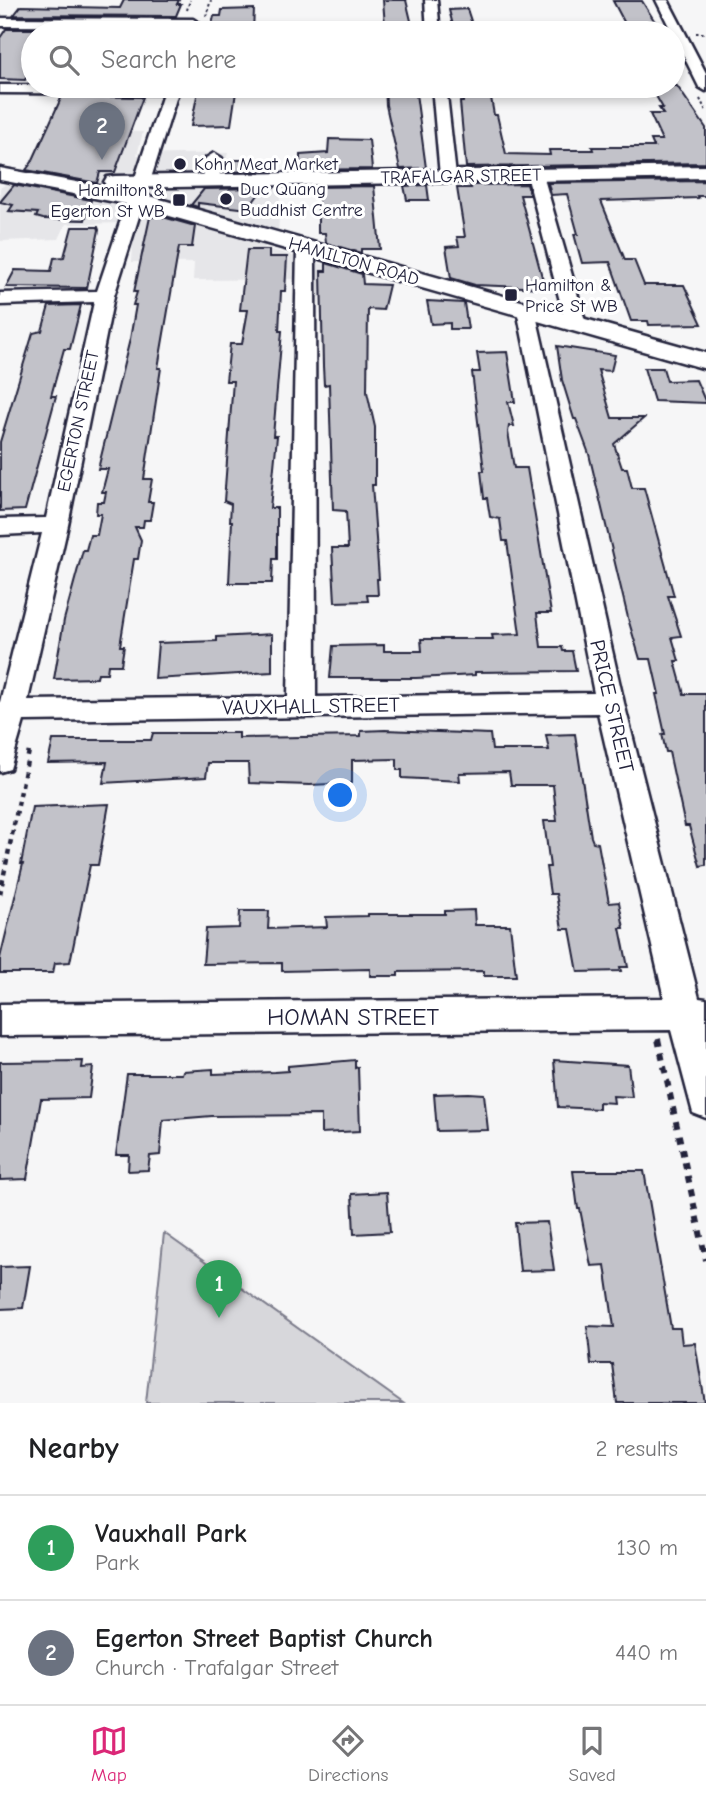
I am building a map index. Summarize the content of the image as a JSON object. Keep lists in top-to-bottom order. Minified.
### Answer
{"streets":{"main road":["TRAFALGAR STREET","HAMILTON ROAD"],"street":["EGERTON STREET","VAUXHALL STREET","PRICE STREET","HOMAN STREET"]},"crossings":[["TRAFALGAR STREET","HAMILTON ROAD"],["TRAFALGAR STREET","EGERTON STREET"],["HAMILTON ROAD","EGERTON STREET"],["HAMILTON ROAD","PRICE STREET"],["EGERTON STREET","VAUXHALL STREET"],["VAUXHALL STREET","PRICE STREET"],["PRICE STREET","HOMAN STREET"]],"places":{"other":["Kohn Meat Market","Duc Quang Buddhist Centre"],"transit":["Hamilton & Egerton St WB","Hamilton & Price St WB"]},"page":{"search":"Search here","pins":["2","1"],"heading":["Nearby","2 results"],"list":[{"mark":"1","name":"Vauxhall Park","note":"Park","value":"130 m"},{"mark":"2","name":"Egerton Street Baptist Church","note":"Church · Trafalgar Street","value":"440 m"}],"nav":["Map","Directions","Saved"]}}
